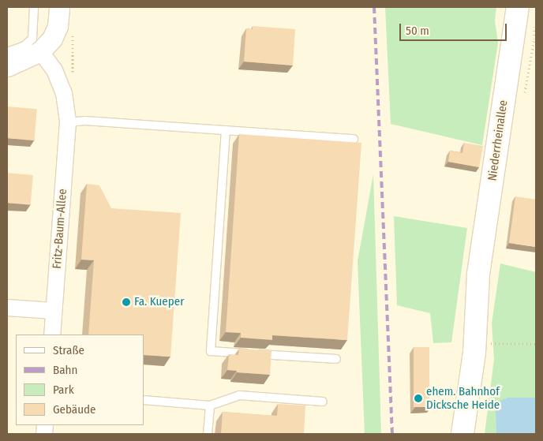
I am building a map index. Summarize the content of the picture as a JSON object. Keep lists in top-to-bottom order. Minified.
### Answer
{"streets":{"main road":["Niederrheinallee"],"street":["Fritz-Baum-Allee"]},"places":["Fa. Kueper","ehem. Bahnhof Dicksche Heide"],"legend":["Straße","Bahn","Park","Gebäude"],"scale_bar":"50 m"}
